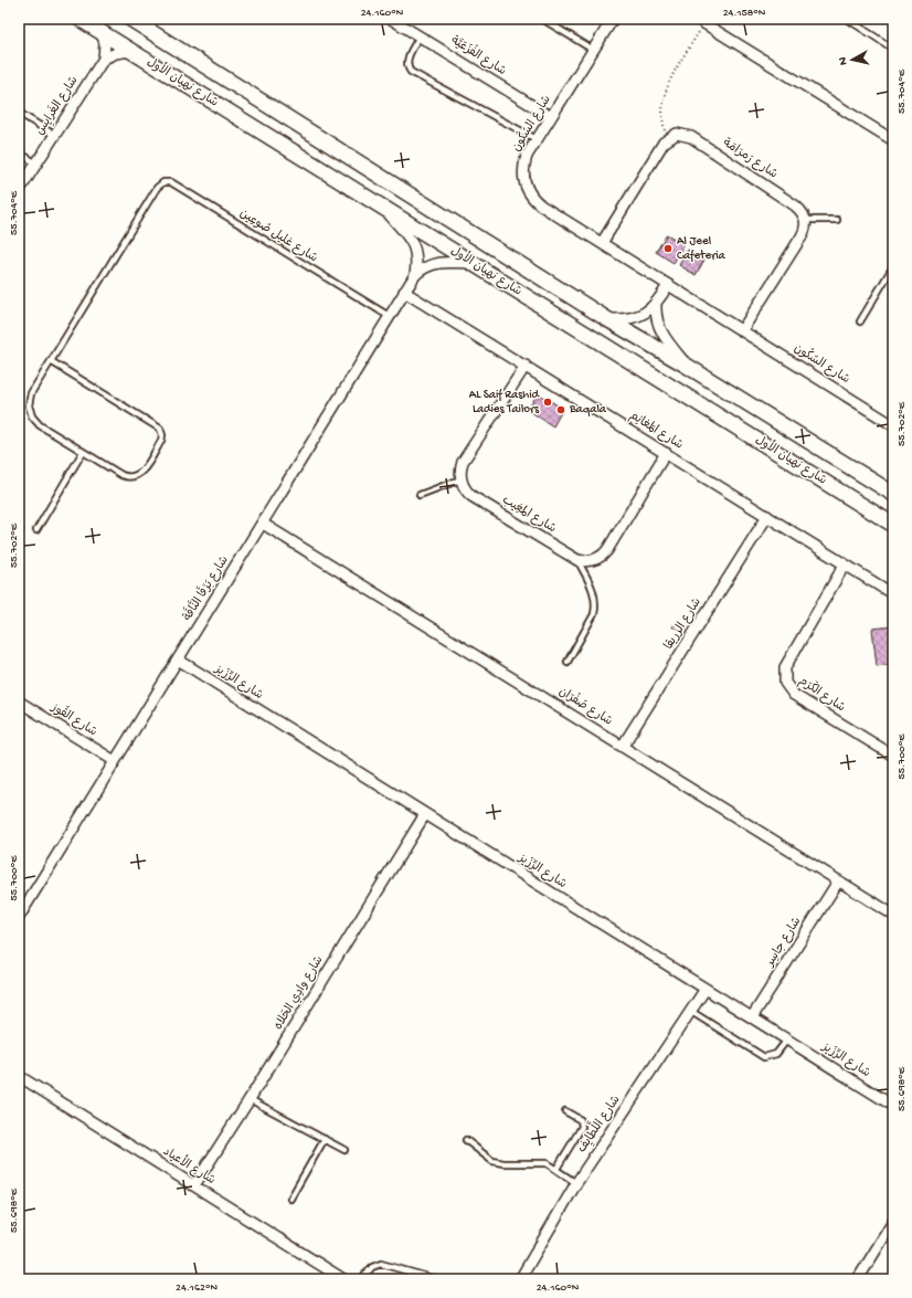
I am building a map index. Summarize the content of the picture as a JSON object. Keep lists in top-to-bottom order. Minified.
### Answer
{"streets":{"main road":["شارع نهيان الأول"],"street":["شارع الفْزَعَيَّة","شارع الغَرايِس","شارع السُكُون","شارع رَمرَامَة","شارع المَغانِم","شارع المغِيب","شارع بَرْقَا النَّاقَة","شارع الزِّريقا","شارع الرِّزَيز","شارع الكَرَم","شارع صَفْرَان","شارع القُوز","شارع جاسِر","شارع وادِي الحَلاه","شارع اللَّطايِف","شارع الأعياد"],"lane":["شارع غليل صُوعِين"]},"crossings":[["شارع الفْزَعَيَّة","شارع السُكُون"],["شارع نهيان الأول","شارع بَرْقَا النَّاقَة"],["شارع غليل صُوعِين","شارع بَرْقَا النَّاقَة"],["شارع المَغانِم","شارع بَرْقَا النَّاقَة"],["شارع المَغانِم","شارع الزِّريقا"],["شارع المَغانِم","شارع الكَرَم"],["شارع بَرْقَا النَّاقَة","شارع الرِّزَيز"],["شارع بَرْقَا النَّاقَة","شارع صَفْرَان"],["شارع بَرْقَا النَّاقَة","شارع القُوز"],["شارع الزِّريقا","شارع صَفْرَان"],["شارع الرِّزَيز","شارع جاسِر"],["شارع الرِّزَيز","شارع وادِي الحَلاه"],["شارع الرِّزَيز","شارع اللَّطايِف"],["شارع صَفْرَان","شارع جاسِر"],["شارع وادِي الحَلاه","شارع الأعياد"]],"places":["Al Jeel Cafeteria","AL Saif Rashid Ladies Tailors","Baqala"],"north":"left","coordinates":["24.160°N","24.158°N","55.704°E","55.702°E","55.700°E","55.698°E","24.162°N"]}
